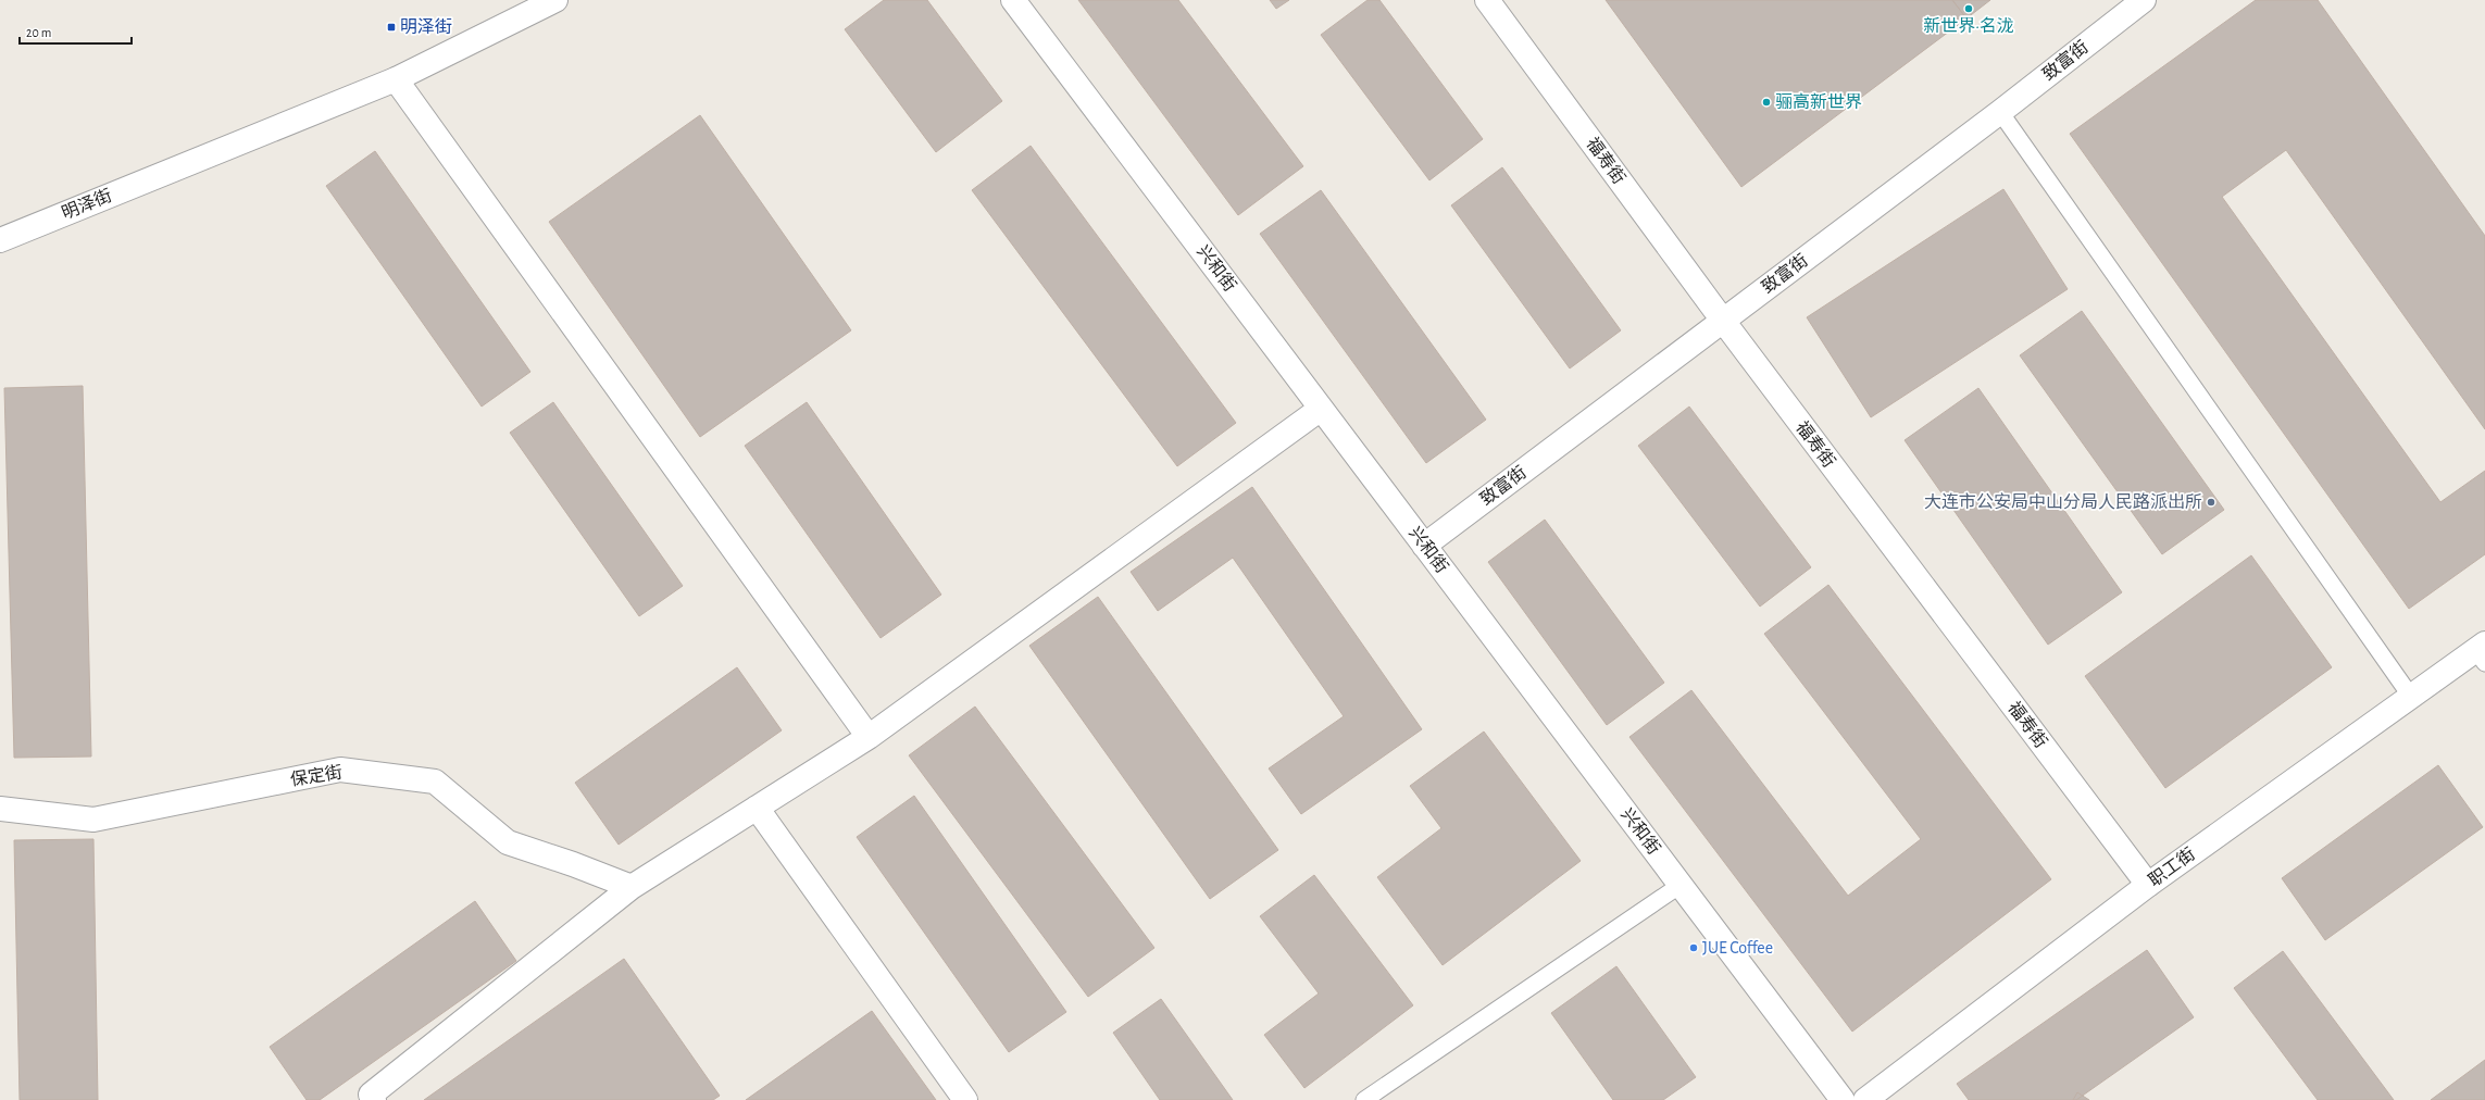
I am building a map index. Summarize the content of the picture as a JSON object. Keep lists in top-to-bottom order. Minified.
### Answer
{"streets":{"street":["致富街","福寿街","明泽街","兴和街","保定街","职工街"]},"crossings":[["致富街","福寿街"],["致富街","兴和街"],["福寿街","职工街"]],"places":{"other":["新世界·名泷","骊高新世界","大连市公安局中山分局人民路派出所","JUE Coffee"],"transit":["明泽街"]},"scale_bar":"20 m"}
